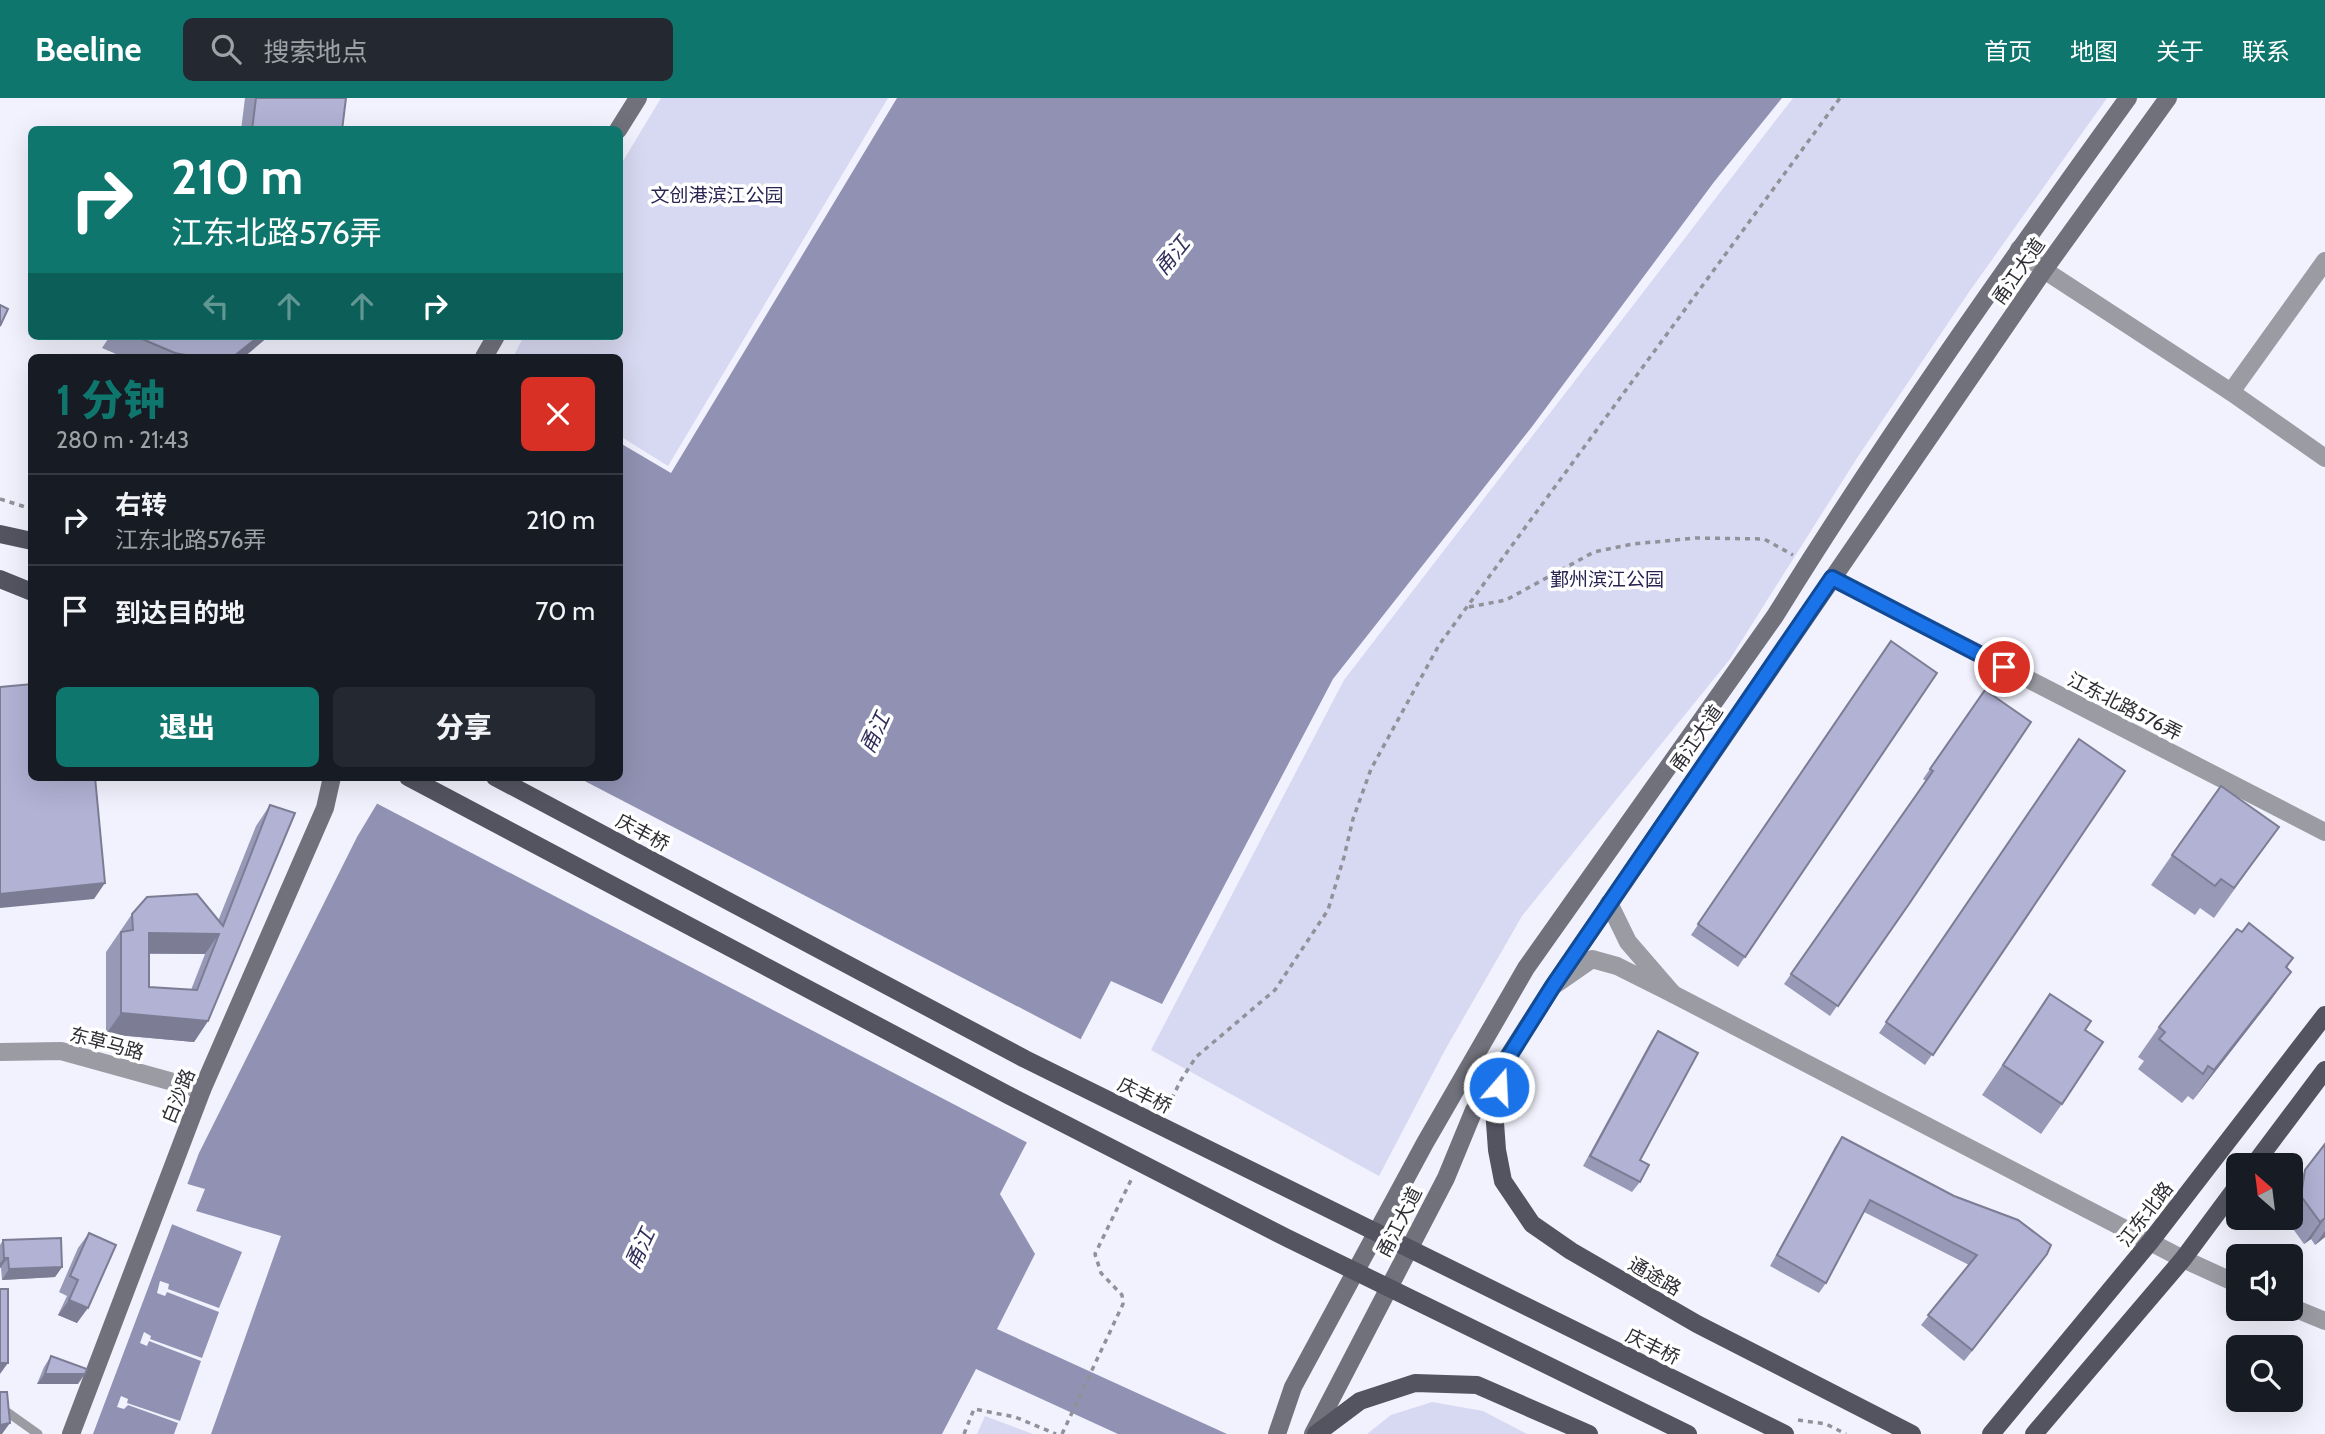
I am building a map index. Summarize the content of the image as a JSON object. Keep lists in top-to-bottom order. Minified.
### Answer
{"streets":{"main road":["甬江大道","庆丰桥","白沙路","江东北路","通途路"],"street":["江东北路576弄","东草马路"]},"crossings":[["甬江大道","江东北路576弄"],["甬江大道","通途路"],["东草马路","白沙路"]],"water":["甬江"],"parks":["文创港滨江公园","鄞州滨江公园"],"north":"top left","page":{"header":"Beeline","search":"搜索地点","nav":["首页","地图","关于","联系"],"turn":["210 m","江东北路576弄"],"heading":["1 分钟","280 m · 21:43"],"list":[{"name":"右转","note":"江东北路576弄","value":"210 m"},{"name":"到达目的地","value":"70 m"}],"buttons":["退出","分享"]}}
